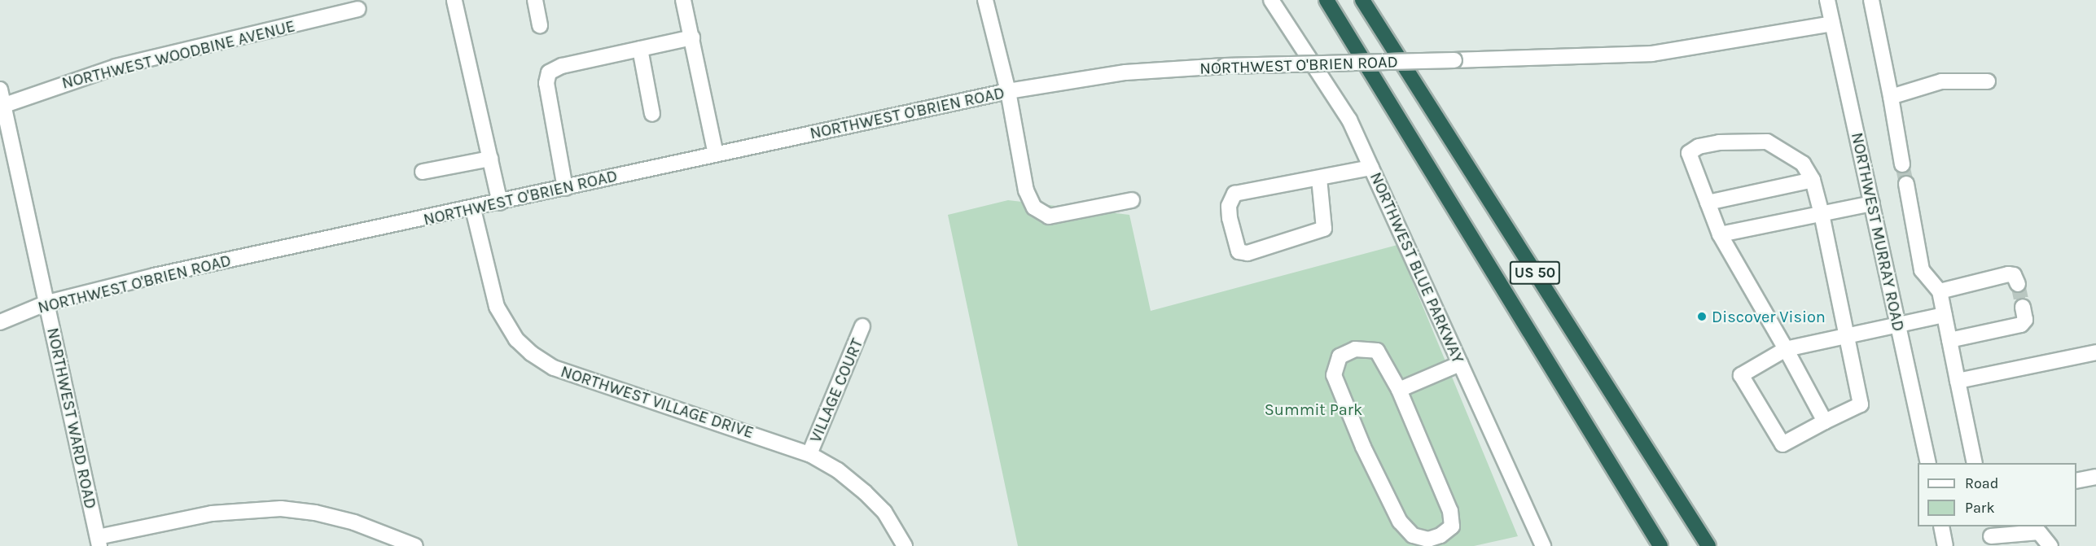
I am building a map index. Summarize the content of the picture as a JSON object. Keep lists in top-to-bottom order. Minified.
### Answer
{"streets":{"highway":["US 50"],"street":["NORTHWEST WOODBINE AVENUE","NORTHWEST O'BRIEN ROAD","NORTHWEST MURRAY ROAD","NORTHWEST BLUE PARKWAY","VILLAGE COURT","NORTHWEST VILLAGE DRIVE","NORTHWEST WARD ROAD"]},"crossings":[["NORTHWEST WOODBINE AVENUE","NORTHWEST WARD ROAD"],["NORTHWEST O'BRIEN ROAD","NORTHWEST MURRAY ROAD"],["NORTHWEST O'BRIEN ROAD","NORTHWEST VILLAGE DRIVE"],["NORTHWEST O'BRIEN ROAD","NORTHWEST WARD ROAD"],["VILLAGE COURT","NORTHWEST VILLAGE DRIVE"]],"parks":["Summit Park"],"places":["Discover Vision"],"legend":["Road","Park"]}
